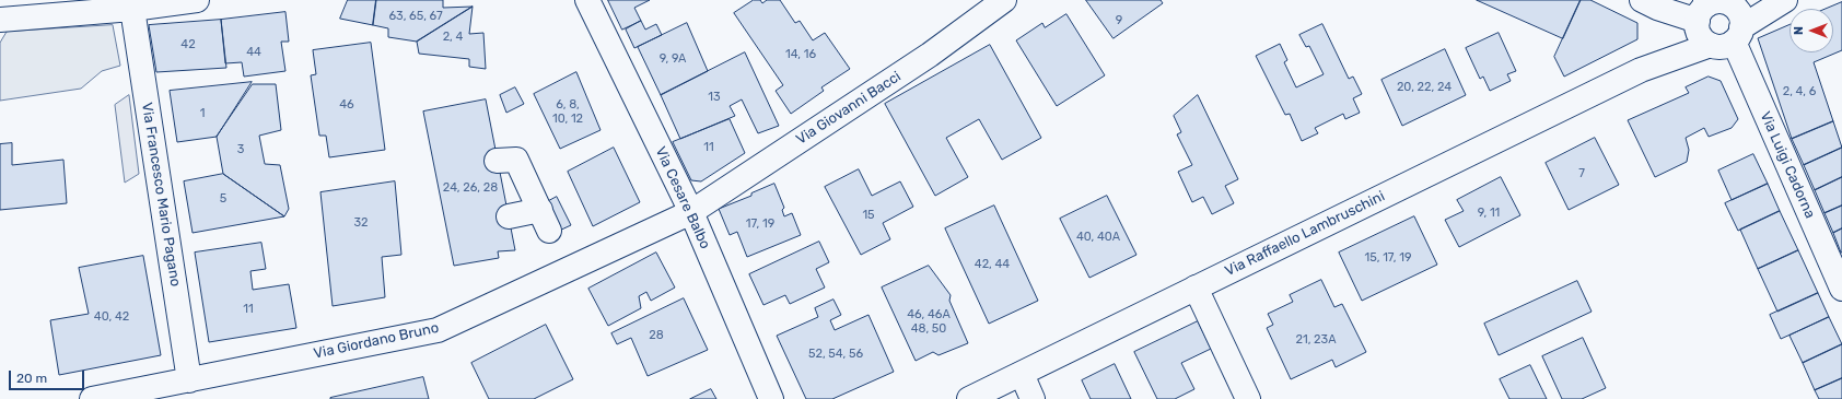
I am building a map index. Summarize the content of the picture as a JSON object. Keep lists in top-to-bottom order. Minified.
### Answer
{"streets":{"street":["Via Giovanni Bacci","Via Luigi Cadorna","Via Francesco Mario Pagano","Via Cesare Balbo","Via Raffaello Lambruschini","Via Giordano Bruno"]},"crossings":[["Via Giovanni Bacci","Via Cesare Balbo"],["Via Giovanni Bacci","Via Giordano Bruno"],["Via Luigi Cadorna","Via Raffaello Lambruschini"],["Via Francesco Mario Pagano","Via Giordano Bruno"],["Via Cesare Balbo","Via Giordano Bruno"]],"house_numbers":["63, 65, 67","9","2, 4","42","44","14, 16","9, 9A","20, 22, 24","2, 4, 6","13","46","6, 8, 10, 12","1","11","3","7","24, 26, 28","5","9, 11","15","32","17, 19","40, 40A","15, 17, 19","42, 44","11","46, 46A 48, 50","40, 42","28","21, 23A","52, 54, 56"],"scale_bar":"20 m","north":"left"}
